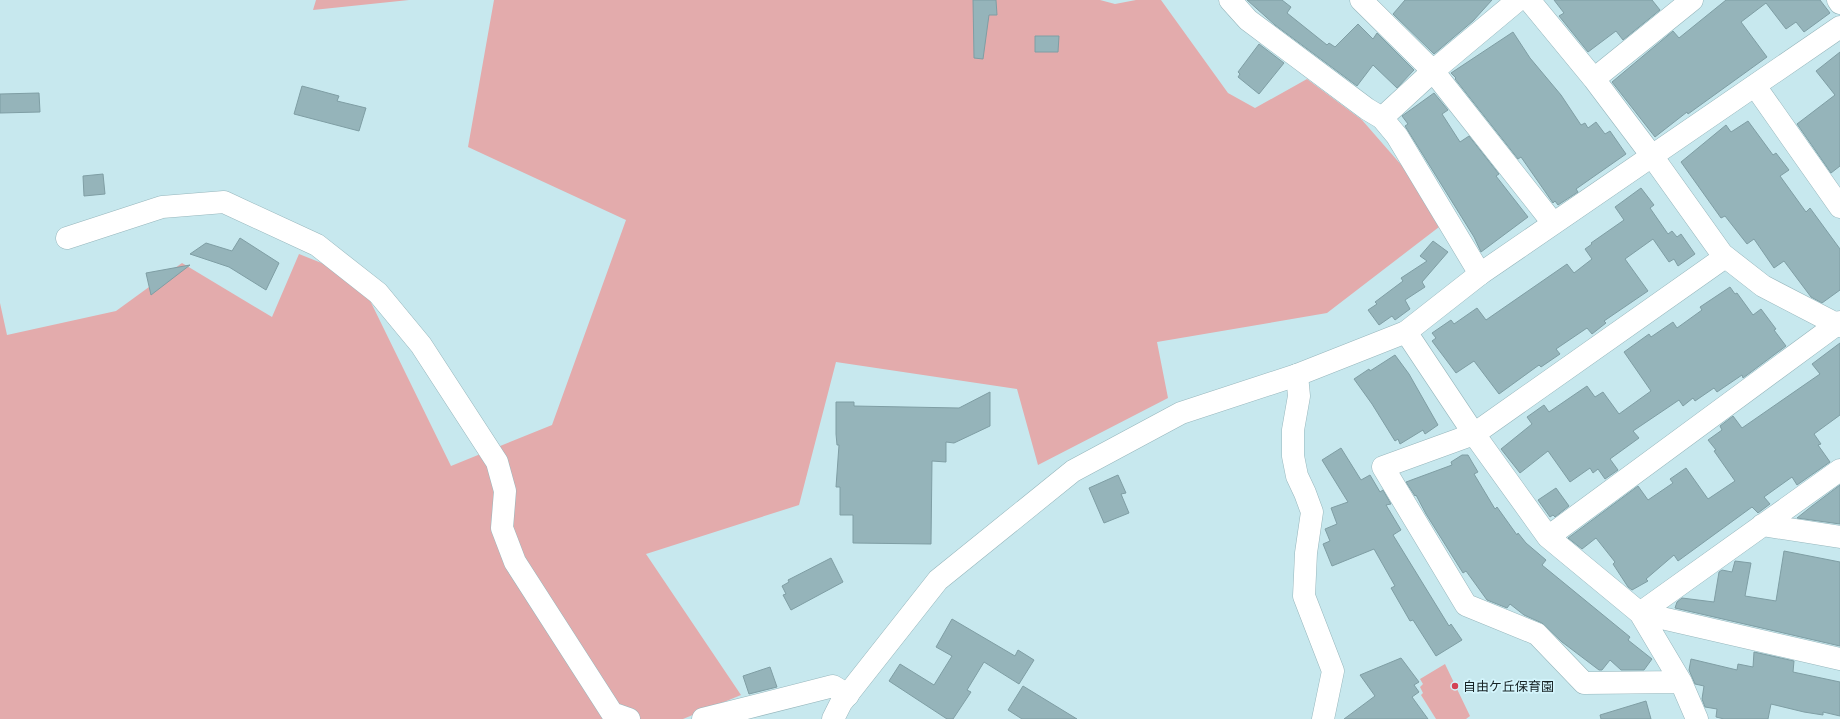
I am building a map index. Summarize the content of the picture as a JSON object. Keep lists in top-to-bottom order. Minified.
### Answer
{"places":["自由ケ丘保育園"]}
